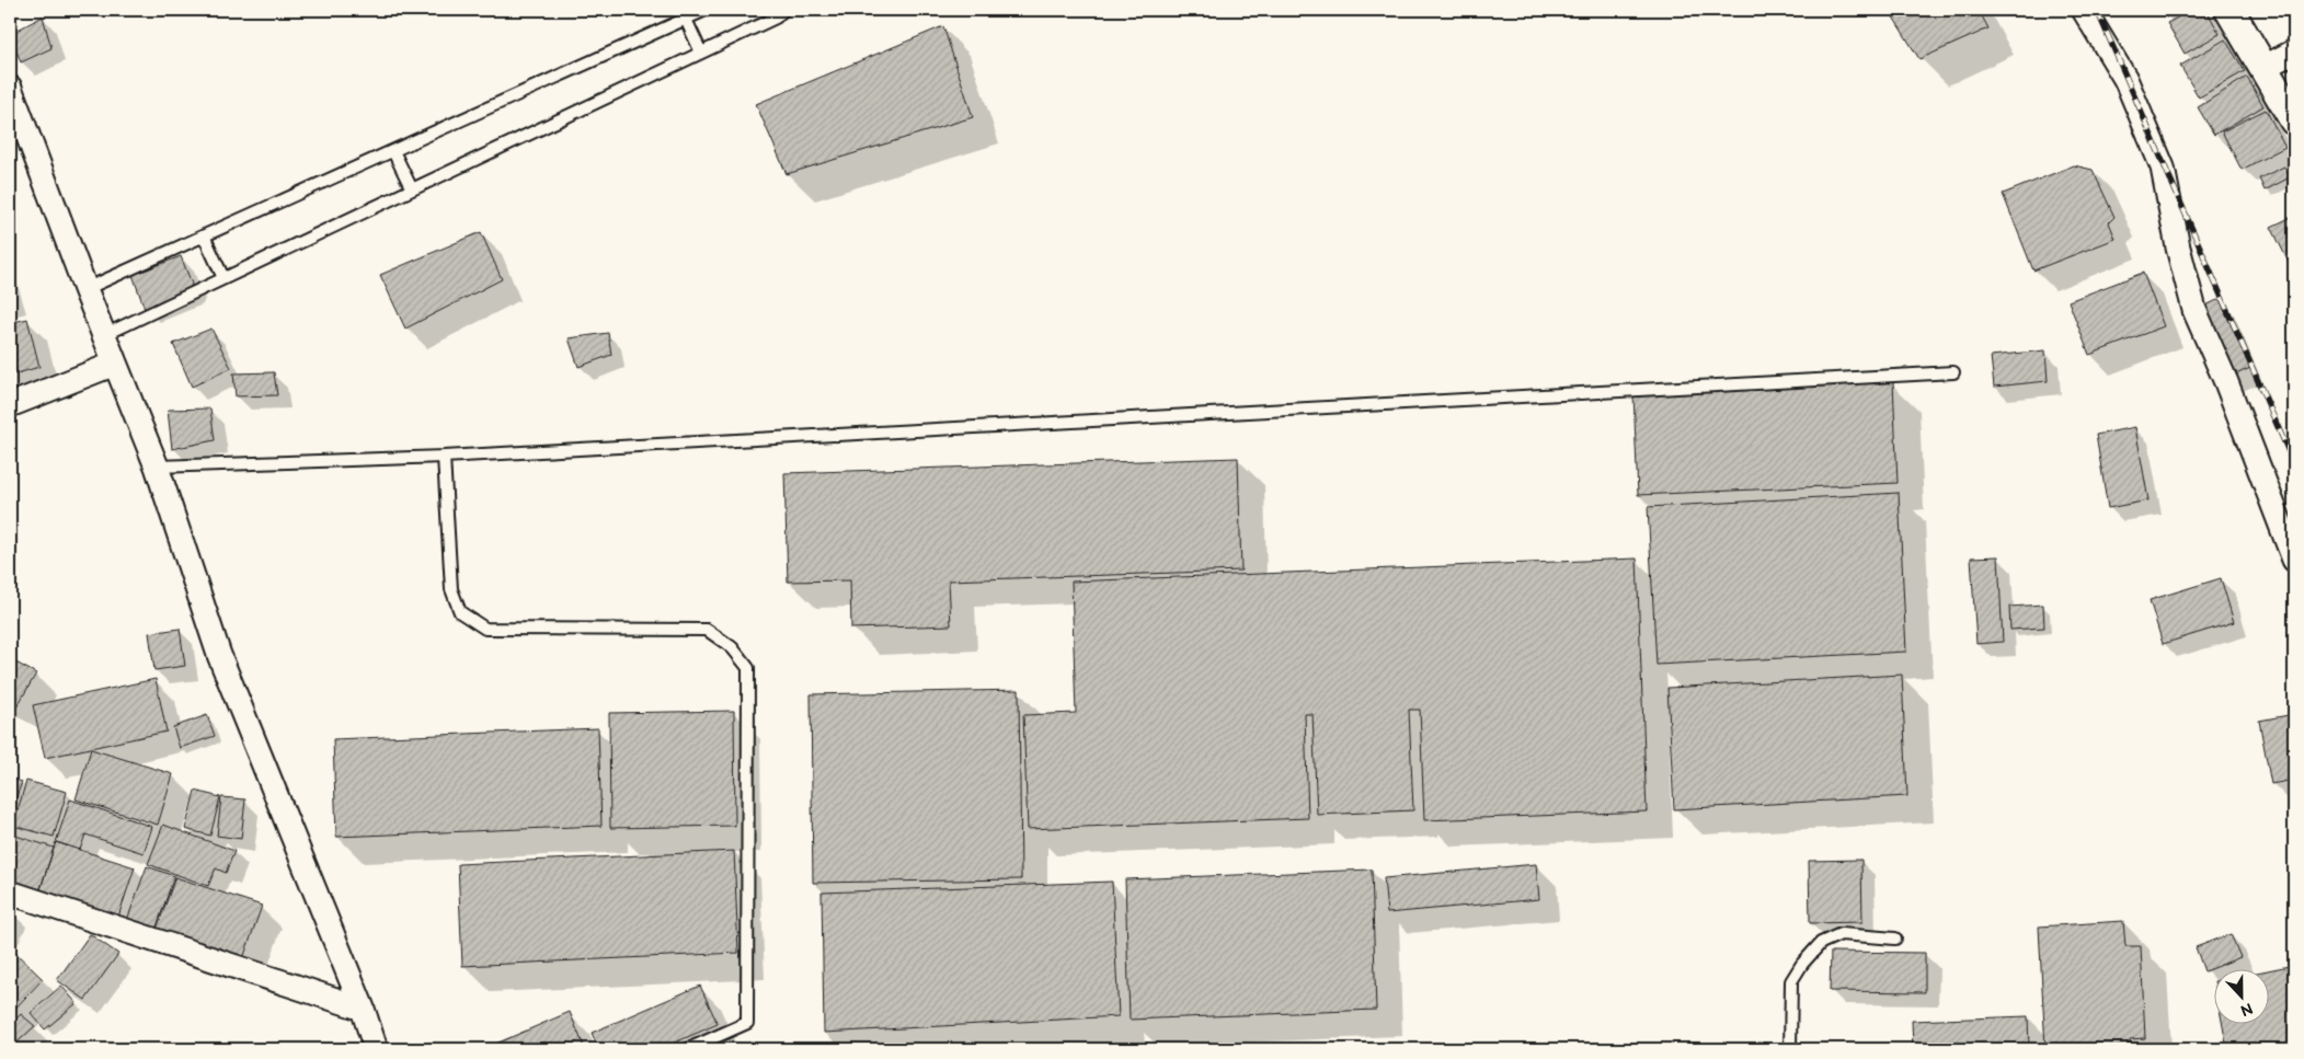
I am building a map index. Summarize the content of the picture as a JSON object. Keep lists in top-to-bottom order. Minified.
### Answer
{"north":"bottom"}
